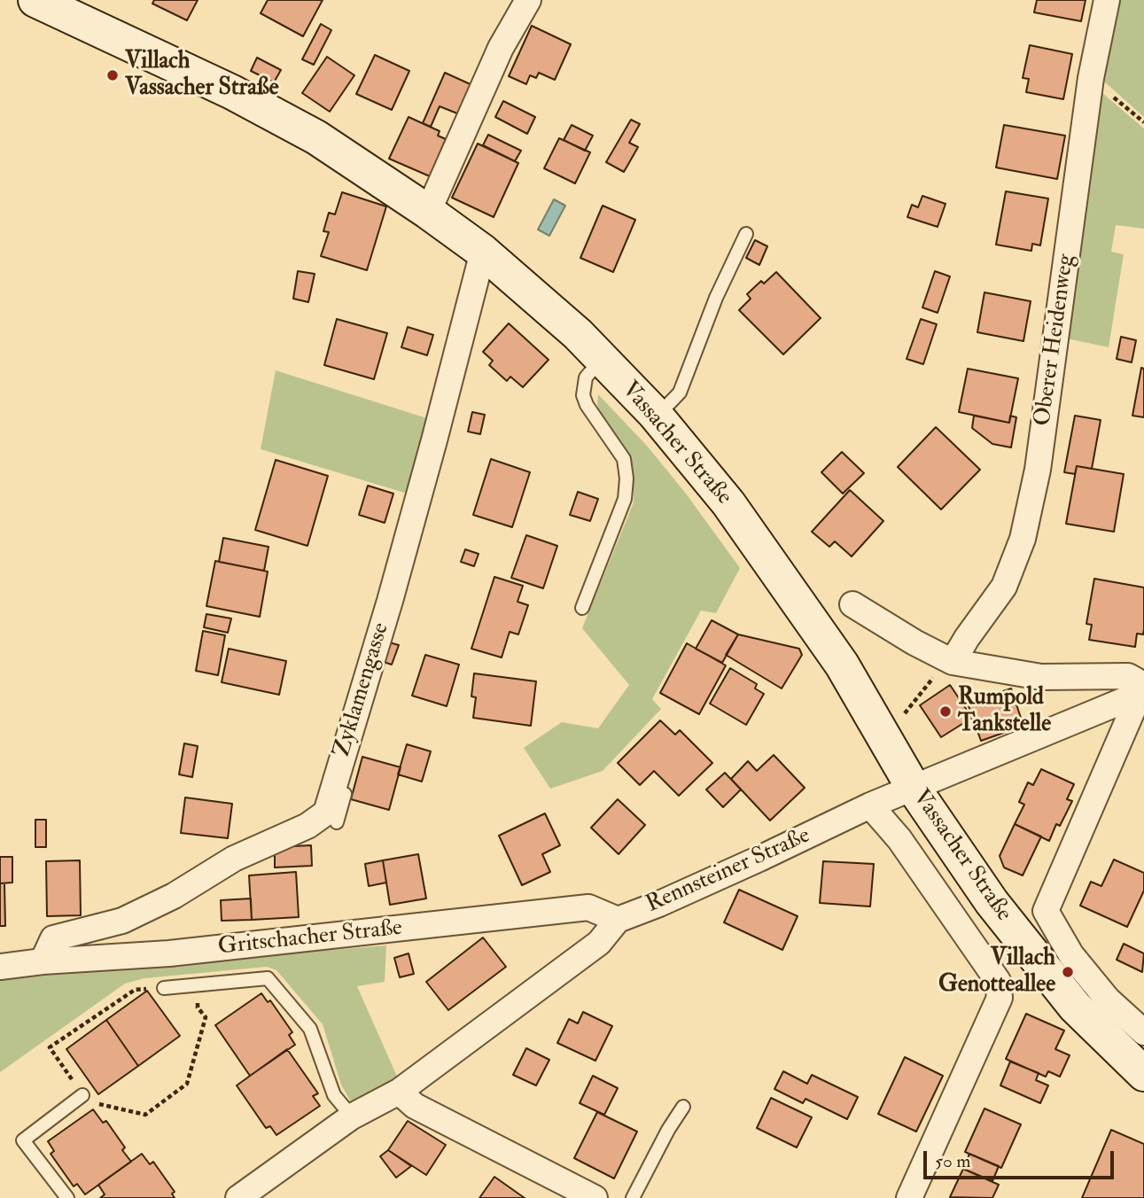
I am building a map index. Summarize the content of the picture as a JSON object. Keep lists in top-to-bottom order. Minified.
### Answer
{"streets":{"main road":["Vassacher Straße"],"street":["Oberer Heidenweg","Zyklamengasse","Rennsteiner Straße","Gritschacher Straße"]},"crossings":[["Vassacher Straße","Zyklamengasse"],["Vassacher Straße","Rennsteiner Straße"],["Zyklamengasse","Gritschacher Straße"],["Rennsteiner Straße","Gritschacher Straße"]],"places":["Villach Vassacher Straße","Rumpold Tankstelle","Villach Genotteallee"],"scale_bar":"50 m"}
